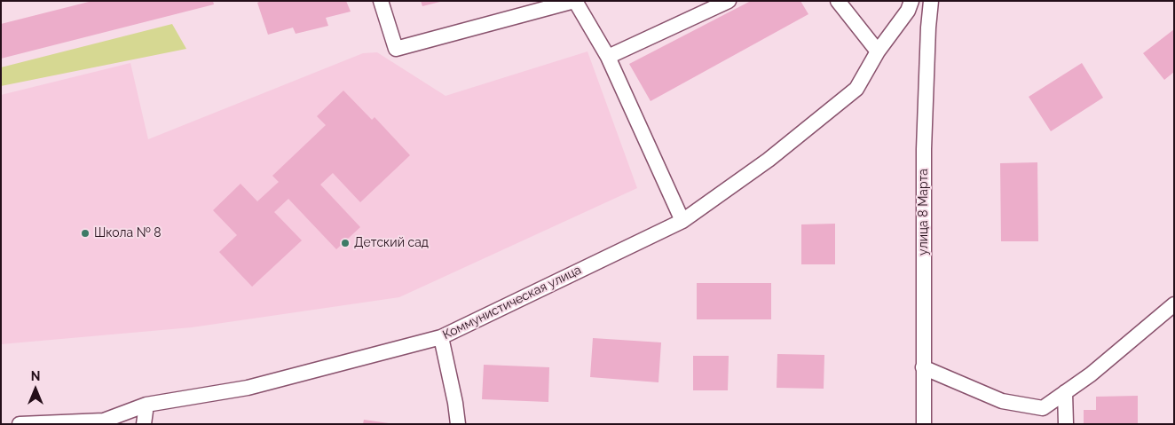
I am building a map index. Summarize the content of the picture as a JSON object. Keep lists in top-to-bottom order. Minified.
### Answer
{"streets":{"street":["улица 8 Марта","Коммунистическая улица"]},"places":["Школа № 8","Детский сад"],"north":"top"}
